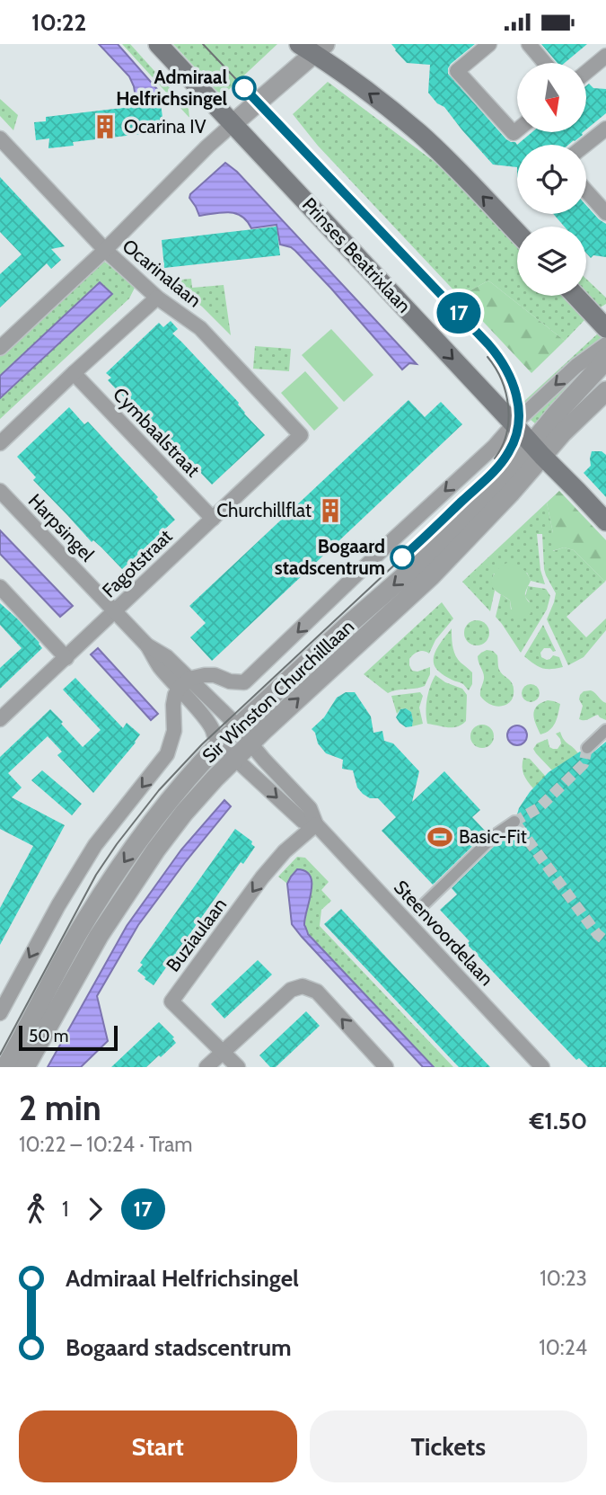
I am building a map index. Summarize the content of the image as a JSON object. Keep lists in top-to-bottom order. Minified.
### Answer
{"streets":{"main road":["Prinses Beatrixlaan"],"street":["Ocarinalaan","Cymbaalstraat","Harpsingel","Fagotstraat","Sir Winston Churchilllaan","Steenvoordelaan","Buziaulaan"]},"crossings":[["Prinses Beatrixlaan","Sir Winston Churchilllaan"],["Ocarinalaan","Fagotstraat"],["Cymbaalstraat","Fagotstraat"],["Harpsingel","Fagotstraat"],["Harpsingel","Sir Winston Churchilllaan"],["Harpsingel","Steenvoordelaan"],["Sir Winston Churchilllaan","Steenvoordelaan"],["Steenvoordelaan","Buziaulaan"]],"one_way":["Buziaulaan"],"places":{"other":["Admiraal Helfrichsingel","Bogaard stadscentrum"],"building":["Ocarina IV","Churchillflat"],"sports":["Basic-Fit"]},"lines":["tram line 17"],"scale_bar":"50 m","north":"bottom","page":{"status":"10:22","on_map":"17","scale":"50 m","heading":["2 min","10:22 – 10:24 · Tram","€1.50"],"legs":["1","17"],"list":[{"name":"Admiraal Helfrichsingel","value":"10:23"},{"name":"Bogaard stadscentrum","value":"10:24"}],"buttons":["Start","Tickets"]}}
